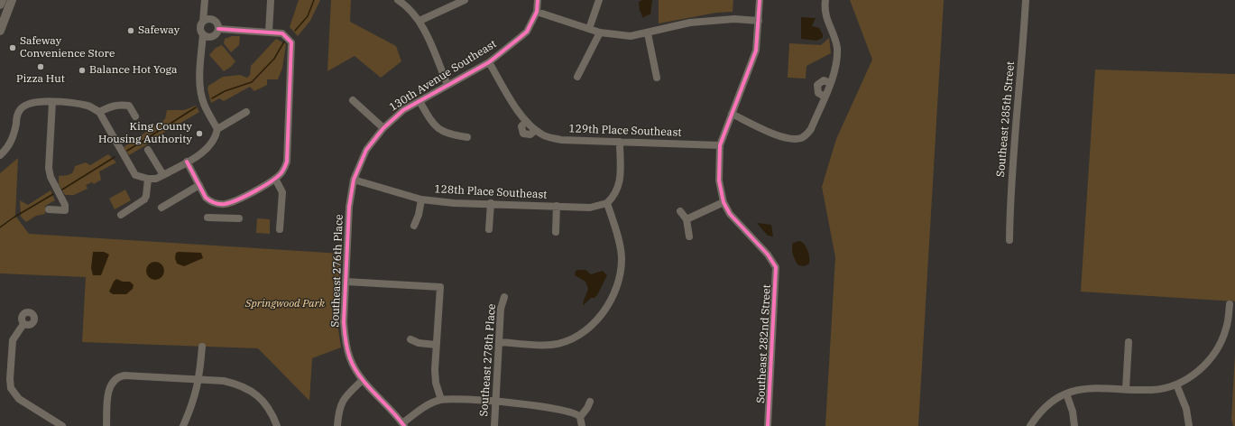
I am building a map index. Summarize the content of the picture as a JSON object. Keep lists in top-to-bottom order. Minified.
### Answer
{"streets":{"street":["130th Avenue Southeast","Southeast 285th Street","129th Place Southeast","128th Place Southeast","Southeast 276th Place","Southeast 282nd Street","Southeast 278th Place"]},"crossings":[["130th Avenue Southeast","128th Place Southeast"],["130th Avenue Southeast","Southeast 276th Place"],["128th Place Southeast","Southeast 276th Place"]],"parks":["Springwood Park"],"places":["Safeway","Safeway Convenience Store","Pizza Hut","Balance Hot Yoga","King County Housing Authority"]}
